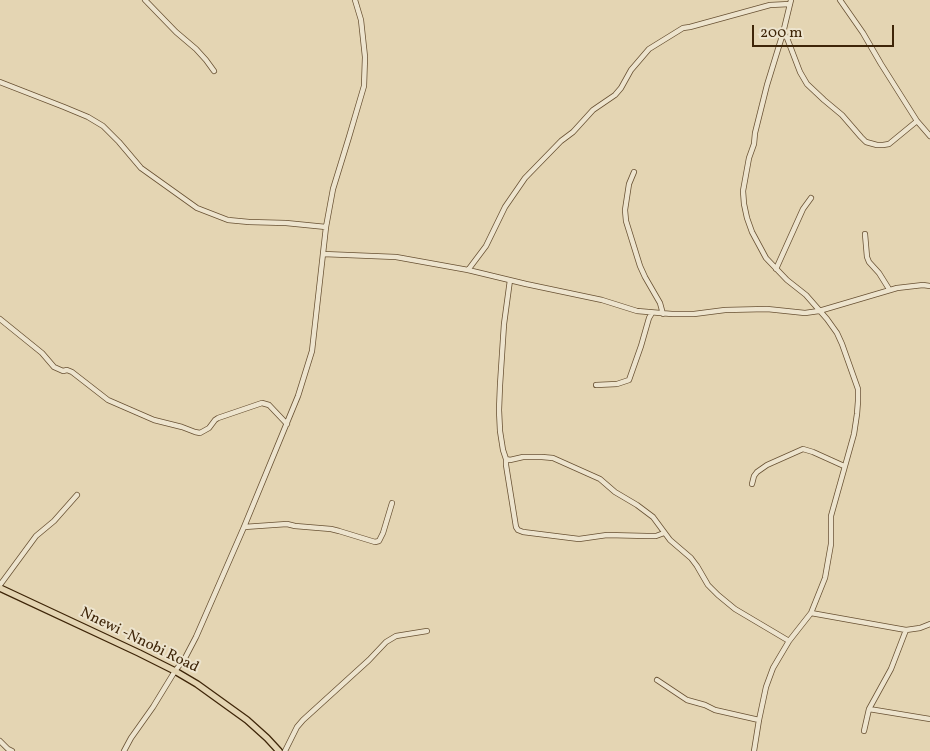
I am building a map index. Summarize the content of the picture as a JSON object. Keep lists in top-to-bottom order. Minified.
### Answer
{"streets":{"main road":["Nnewi -Nnobi Road"]},"scale_bar":"200 m"}
